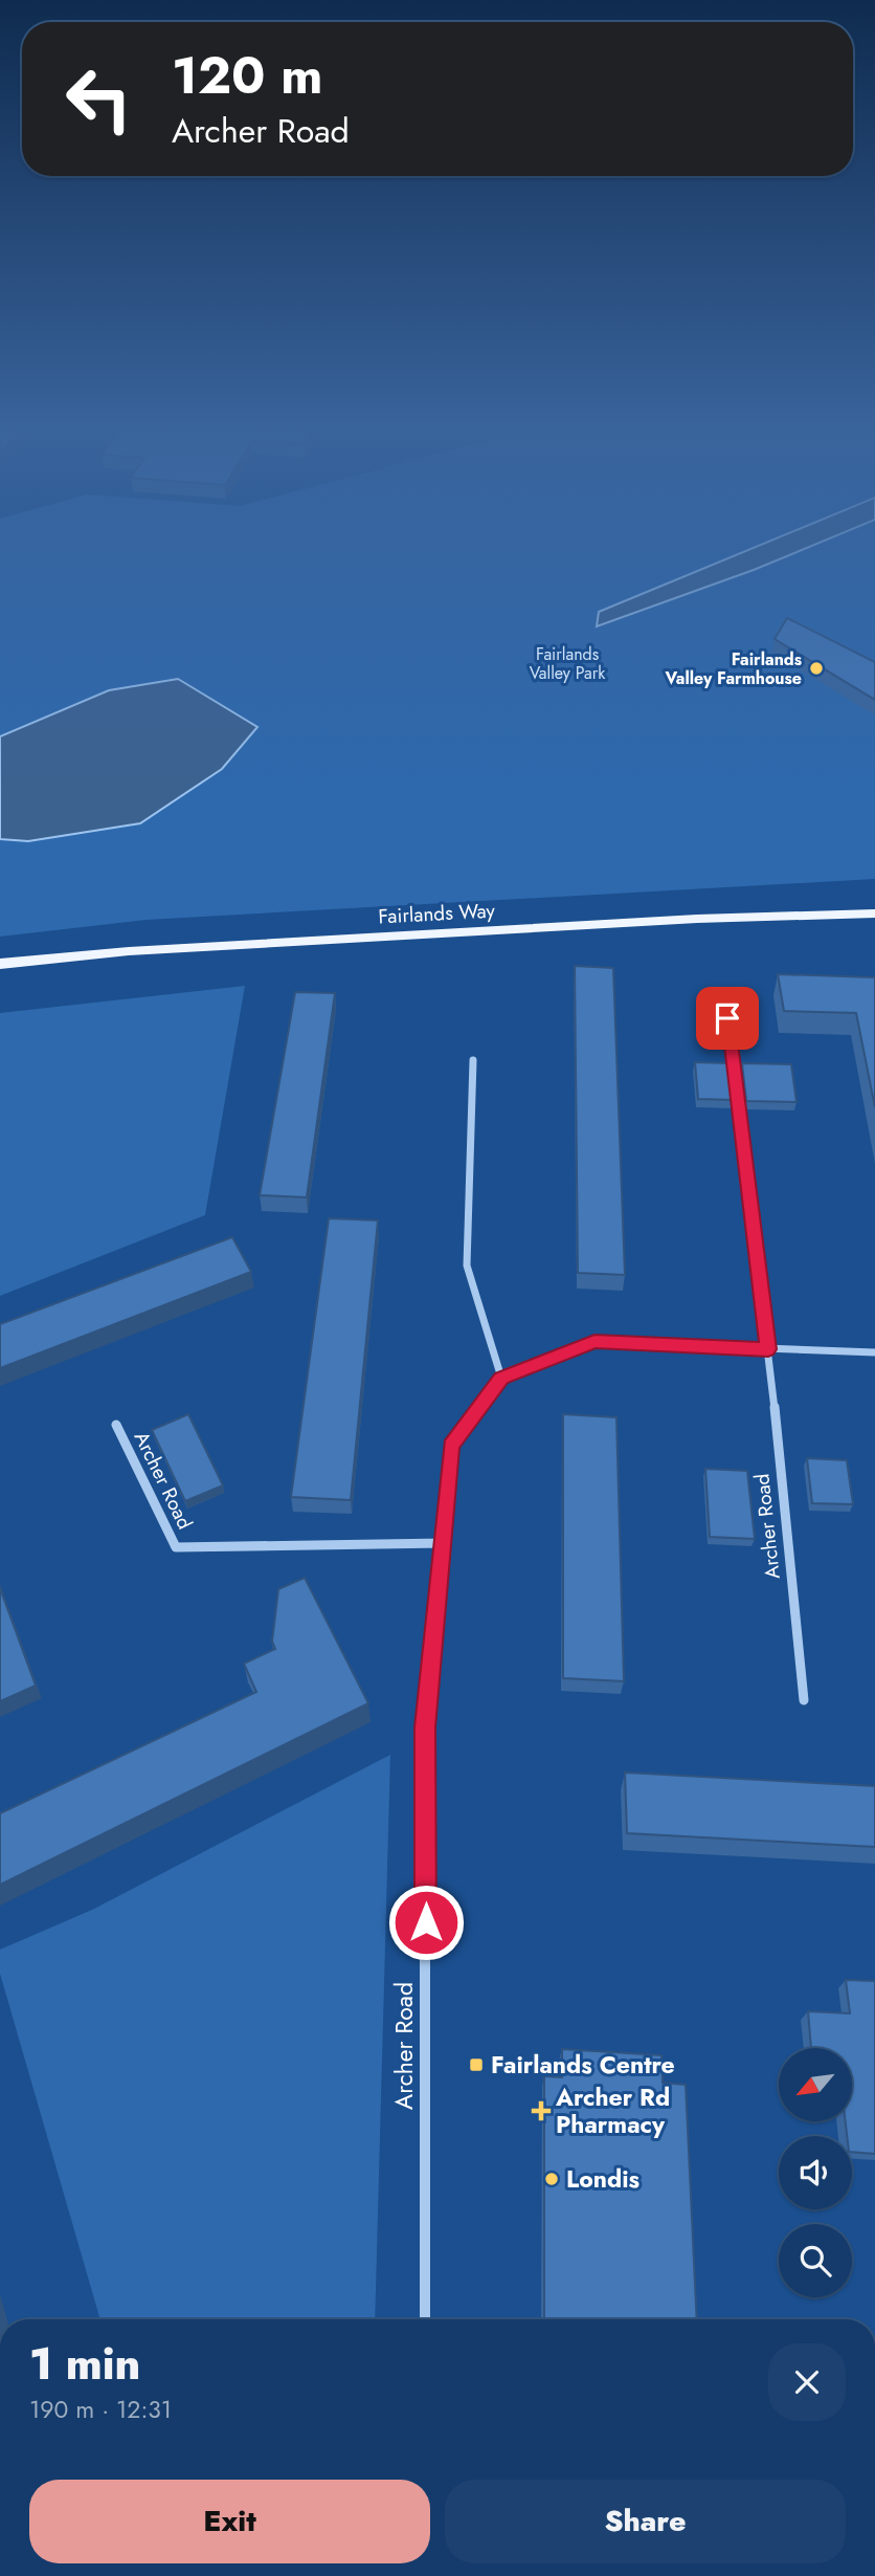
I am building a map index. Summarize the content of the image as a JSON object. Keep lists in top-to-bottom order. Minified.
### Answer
{"streets":{"main road":["Fairlands Way"],"street":["Archer Road"]},"parks":["Fairlands Valley Park"],"places":{"other":["Fairlands Valley Farmhouse","Londis"],"transit":["Fairlands Centre"],"health":["Archer Rd Pharmacy"]},"north":"bottom left","page":{"turn":["120 m","Archer Road"],"heading":["1 min","190 m · 12:31"],"buttons":["Exit","Share"]}}
